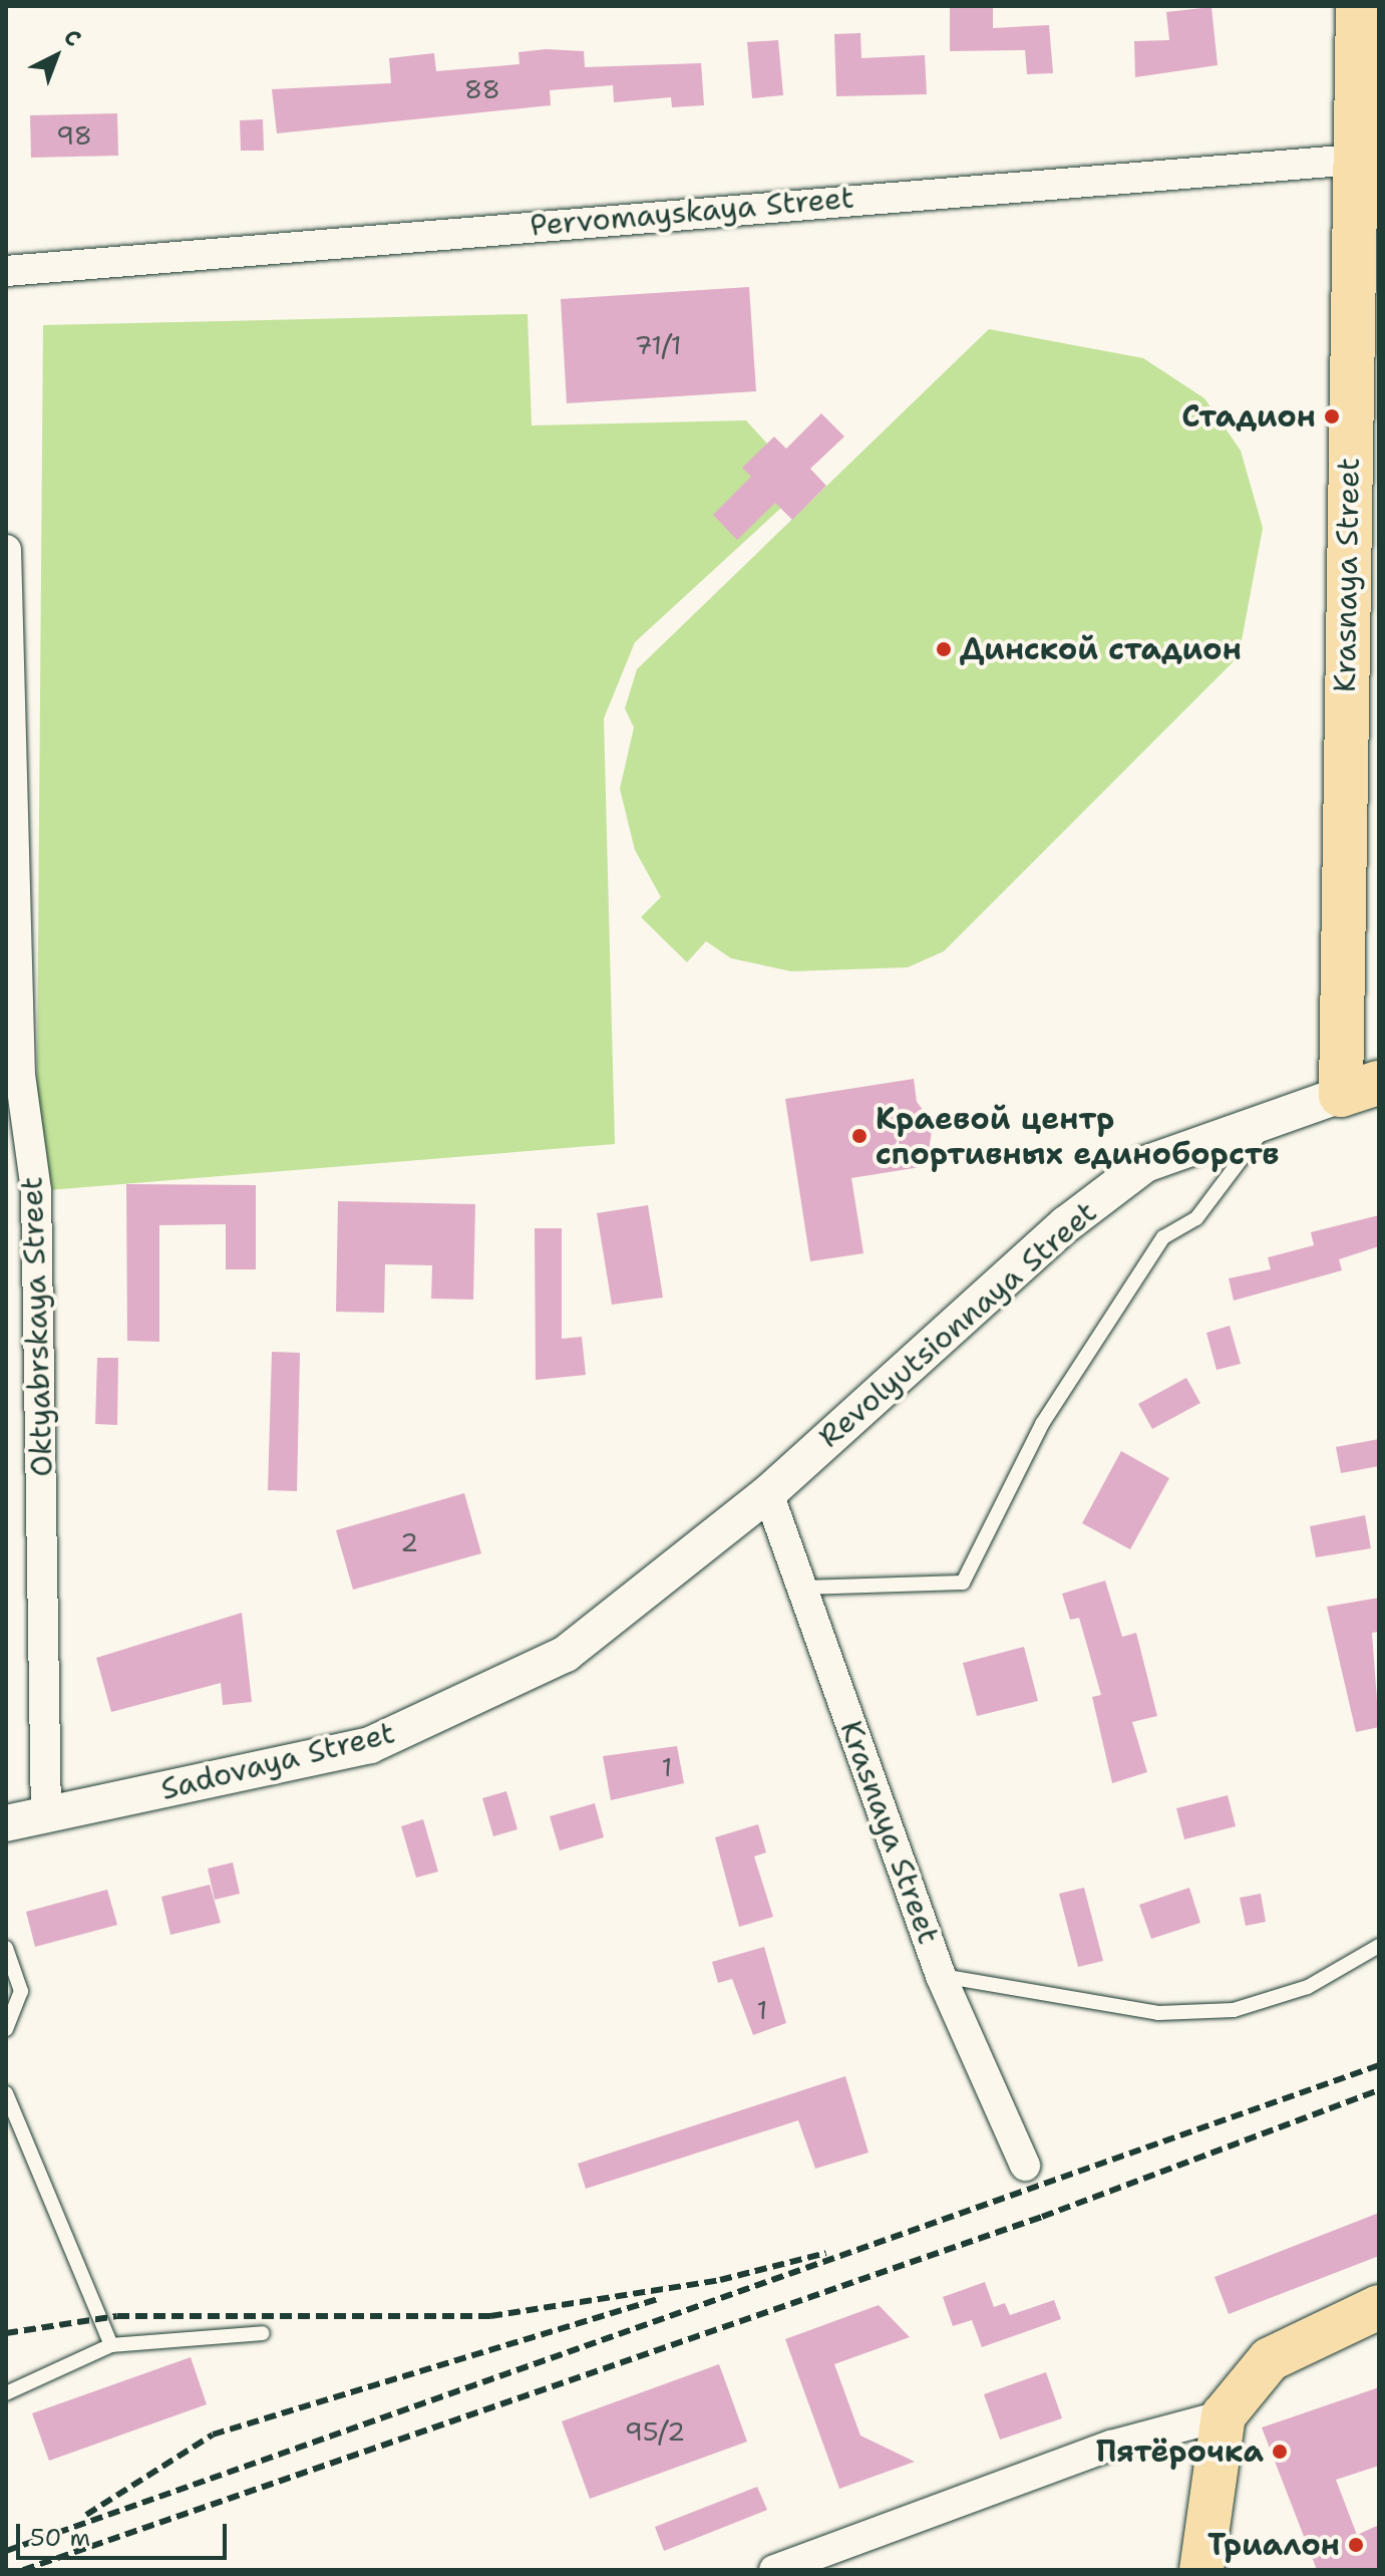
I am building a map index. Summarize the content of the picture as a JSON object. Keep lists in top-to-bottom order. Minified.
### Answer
{"streets":{"main road":["Krasnaya Street"],"street":["Pervomayskaya Street","Revolyutsionnaya Street","Oktyabrskaya Street","Sadovaya Street"]},"crossings":[["Pervomayskaya Street","Krasnaya Street"],["Krasnaya Street","Revolyutsionnaya Street"],["Krasnaya Street","Sadovaya Street"],["Revolyutsionnaya Street","Sadovaya Street"],["Oktyabrskaya Street","Sadovaya Street"]],"places":["Стадион","Динской стадион","Краевой центр спортивных единоборств","Пятёрочка","Триалон"],"house_numbers":["88","98","71/1","2","1","1","95/2"],"scale_bar":"50 m","north":"top right"}
